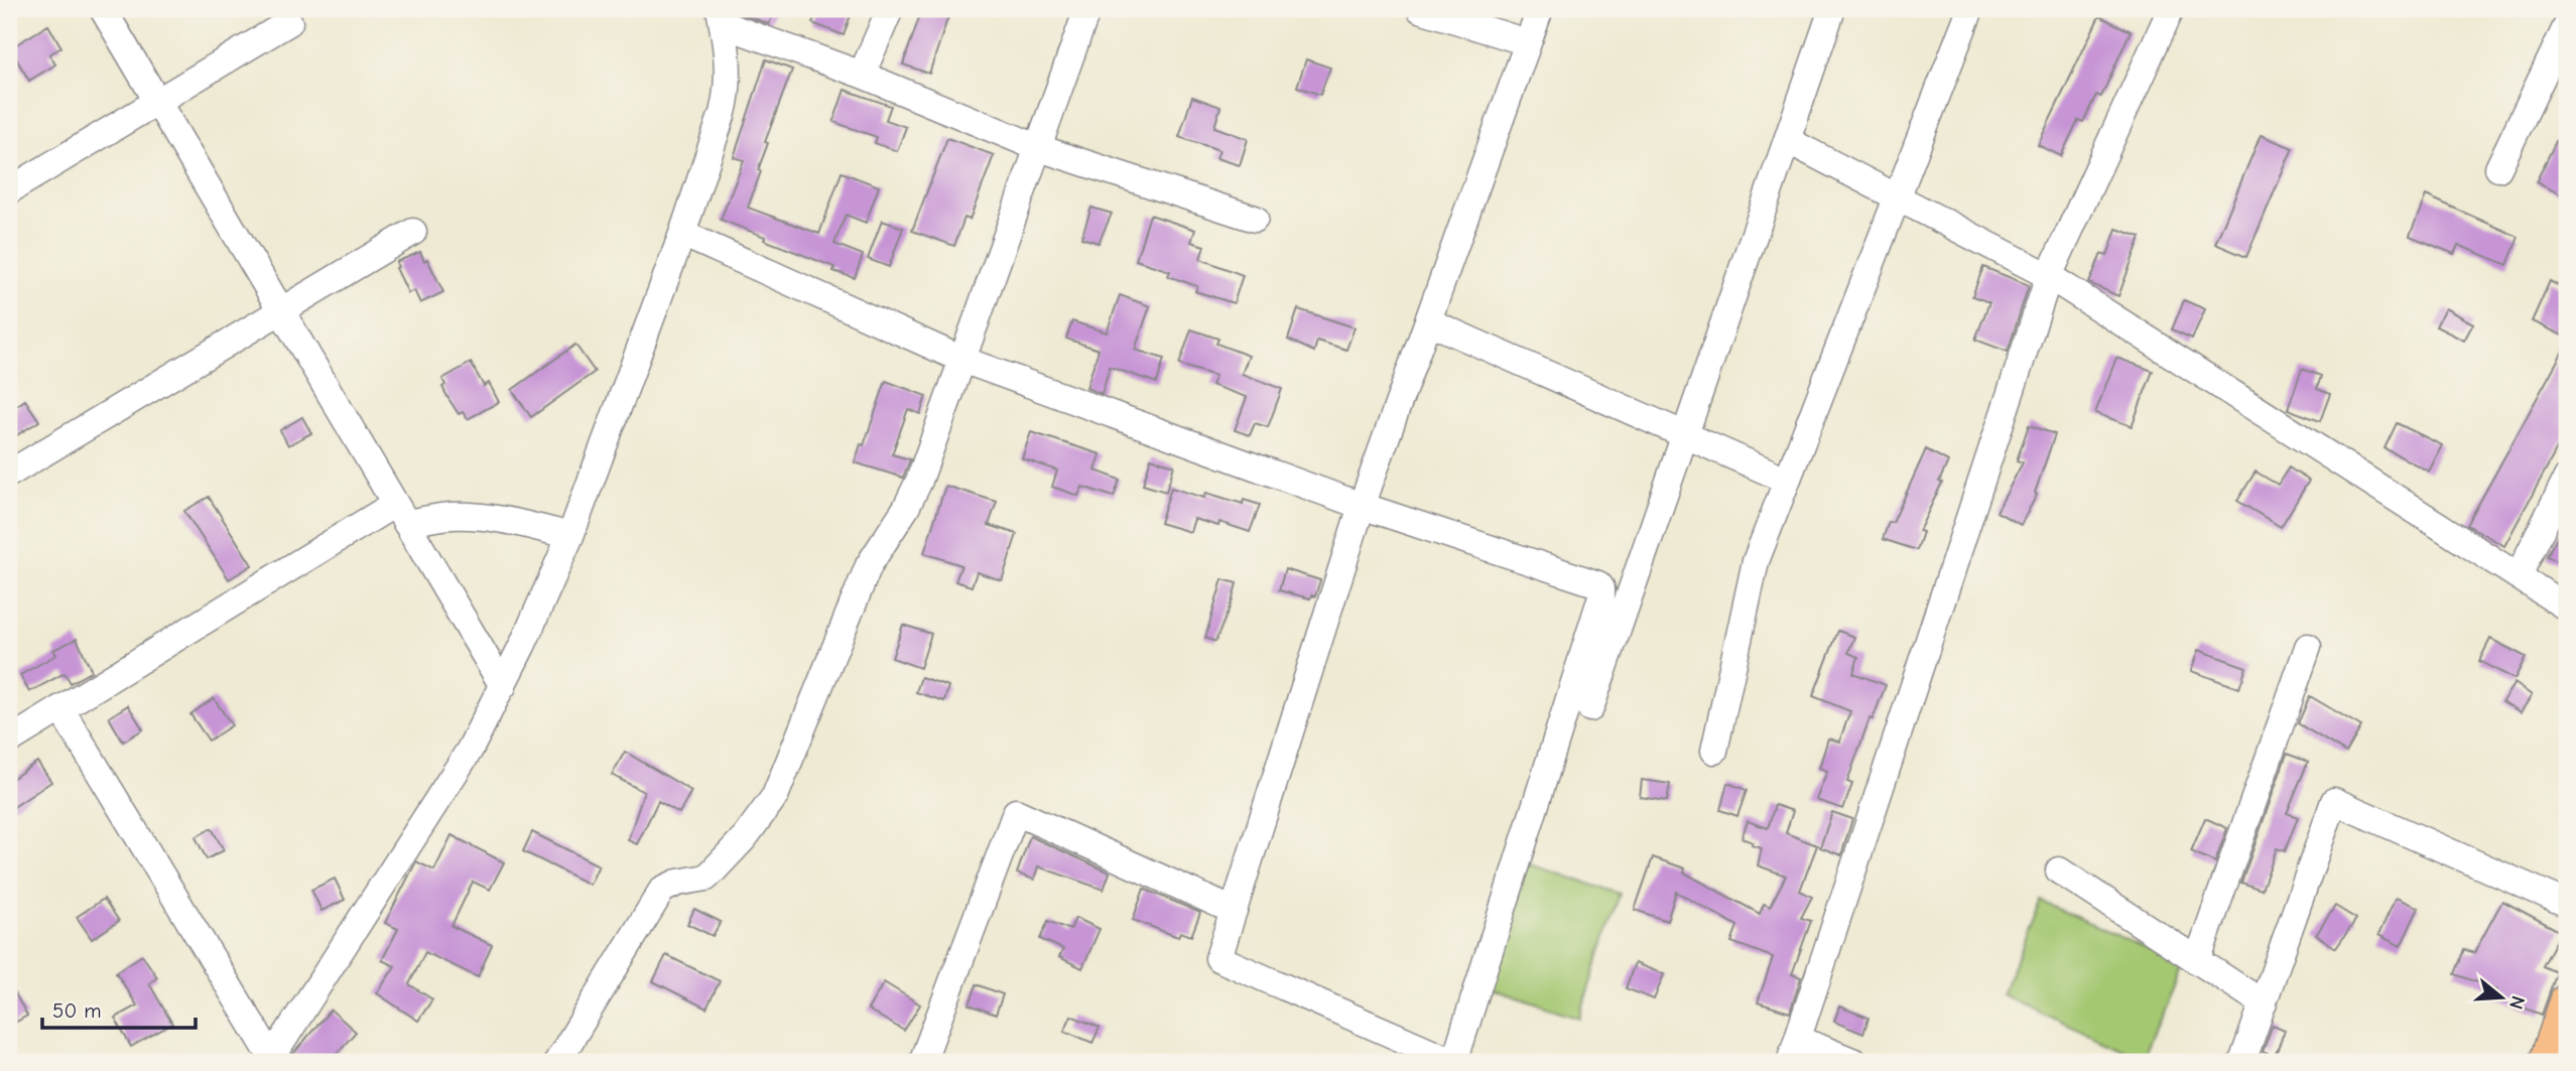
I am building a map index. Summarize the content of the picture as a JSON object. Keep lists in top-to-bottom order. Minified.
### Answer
{"scale_bar":"50 m","north":"right"}
